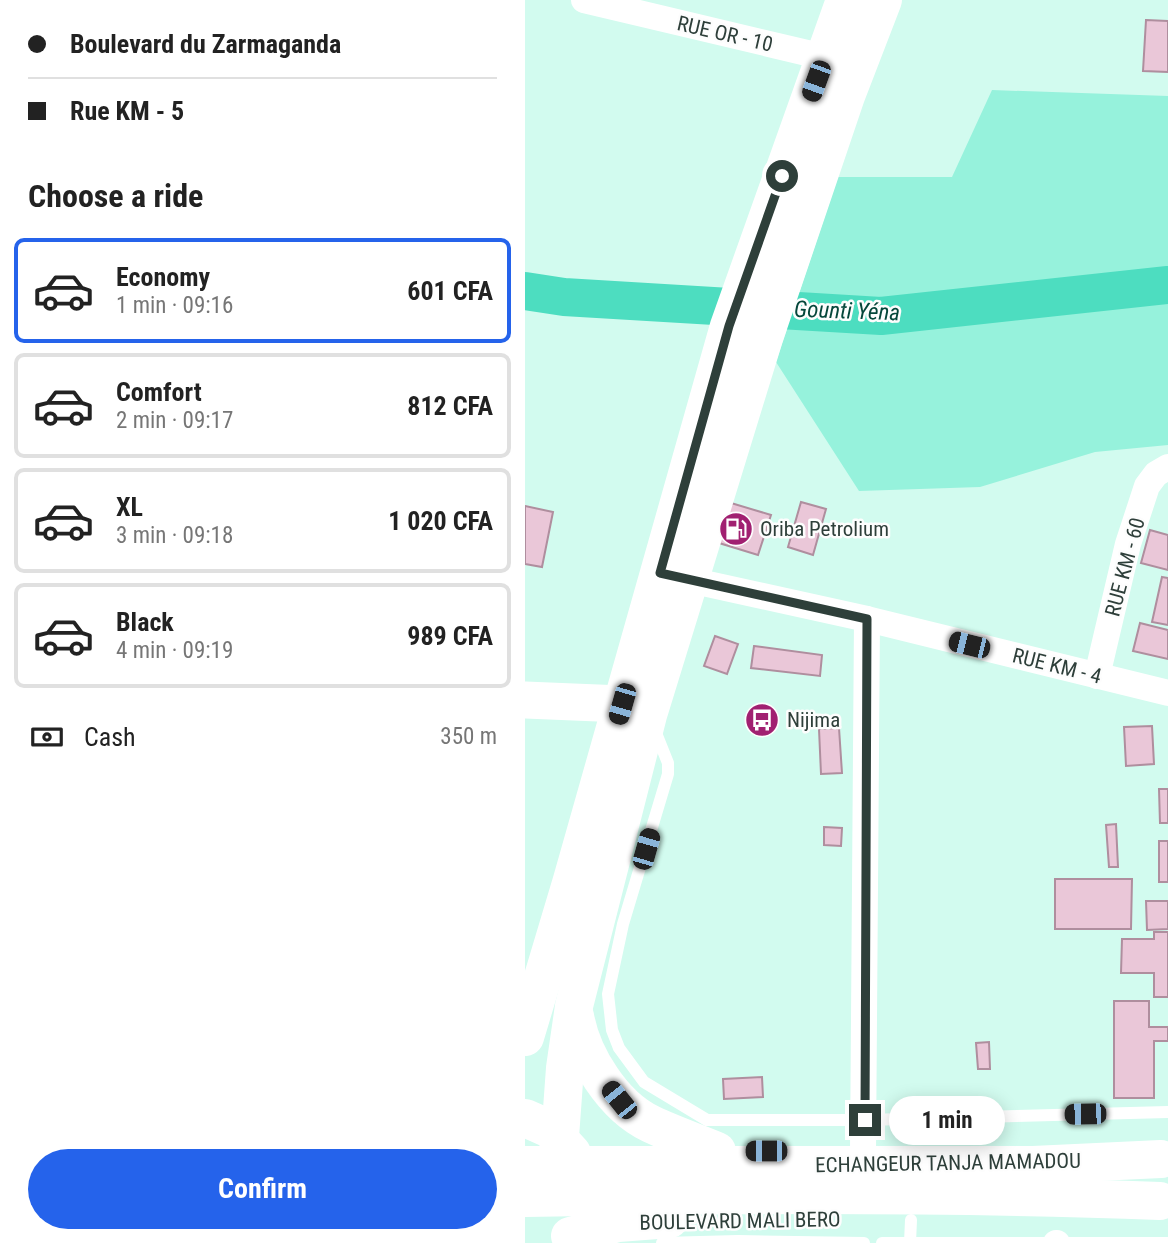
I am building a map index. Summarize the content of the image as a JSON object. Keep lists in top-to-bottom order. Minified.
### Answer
{"streets":{"main road":["ECHANGEUR TANJA MAMADOU","BOULEVARD MALI BERO"],"street":["RUE OR - 10","RUE KM - 60","RUE KM - 4"]},"crossings":[["RUE KM - 60","RUE KM - 4"],["ECHANGEUR TANJA MAMADOU","BOULEVARD MALI BERO"]],"water":["Gounti Yéna"],"places":{"fuel station":["Oriba Petrolium"],"bus stop":["Nijima"]},"page":{"banner":["Boulevard du Zarmaganda","Rue KM - 5"],"heading":"Choose a ride","list":[{"name":"Economy","note":"1 min · 09:16","value":"601 CFA"},{"name":"Comfort","note":"2 min · 09:17","value":"812 CFA"},{"name":"XL","note":"3 min · 09:18","value":"1 020 CFA"},{"name":"Black","note":"4 min · 09:19","value":"989 CFA"}],"pay":["Cash","350 m"],"bubble":"1 min","buttons":"Confirm"}}
